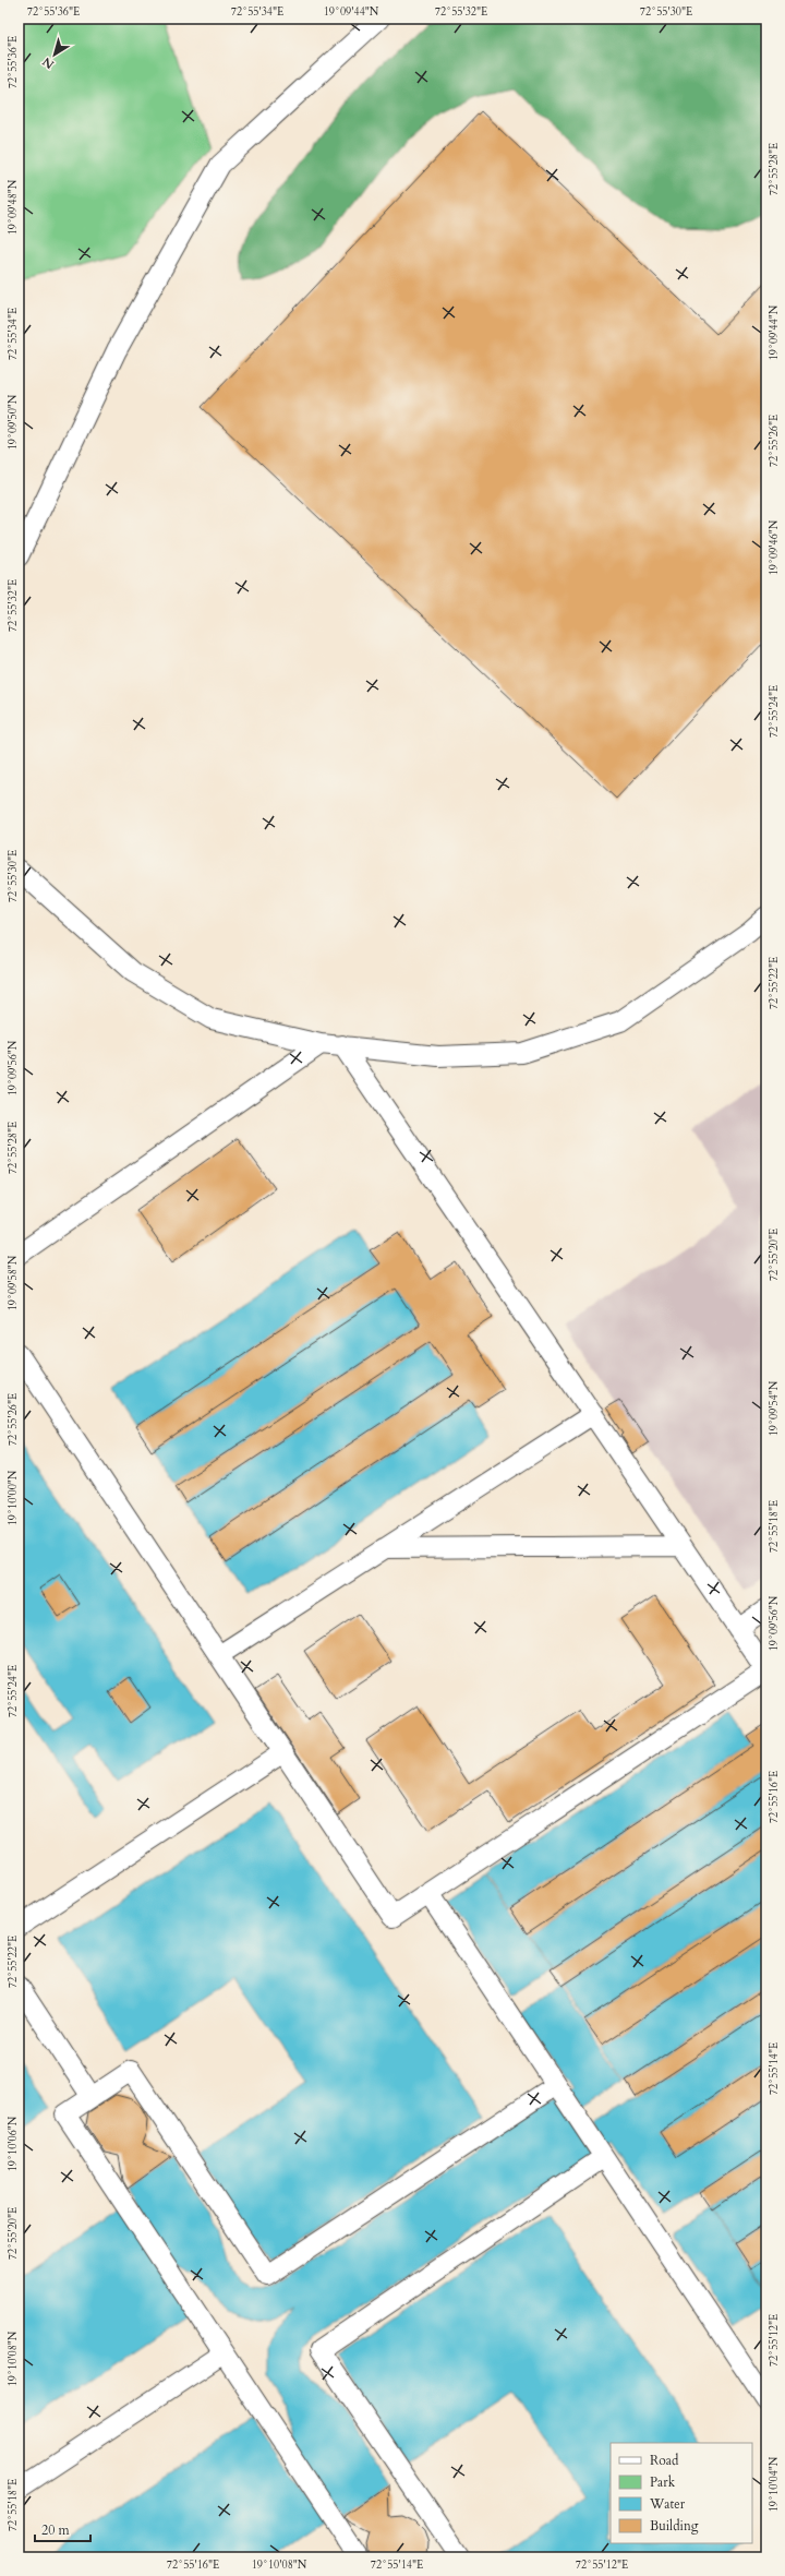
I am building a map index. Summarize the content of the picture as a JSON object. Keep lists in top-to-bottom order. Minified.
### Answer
{"legend":["Road","Park","Water","Building"],"scale_bar":"20 m","north":"bottom left","coordinates":["72°55'36\"E","72°55'34\"E","19°09'44\"N","72°55'32\"E","72°55'30\"E","72°55'28\"E","19°09'48\"N","19°09'50\"N","72°55'26\"E","19°09'46\"N","72°55'24\"E","72°55'22\"E","19°09'56\"N","72°55'20\"E","19°09'58\"N","19°09'54\"N","19°10'00\"N","72°55'18\"E","72°55'16\"E","72°55'14\"E","19°10'06\"N","72°55'12\"E","19°10'08\"N","19°10'04\"N"]}
